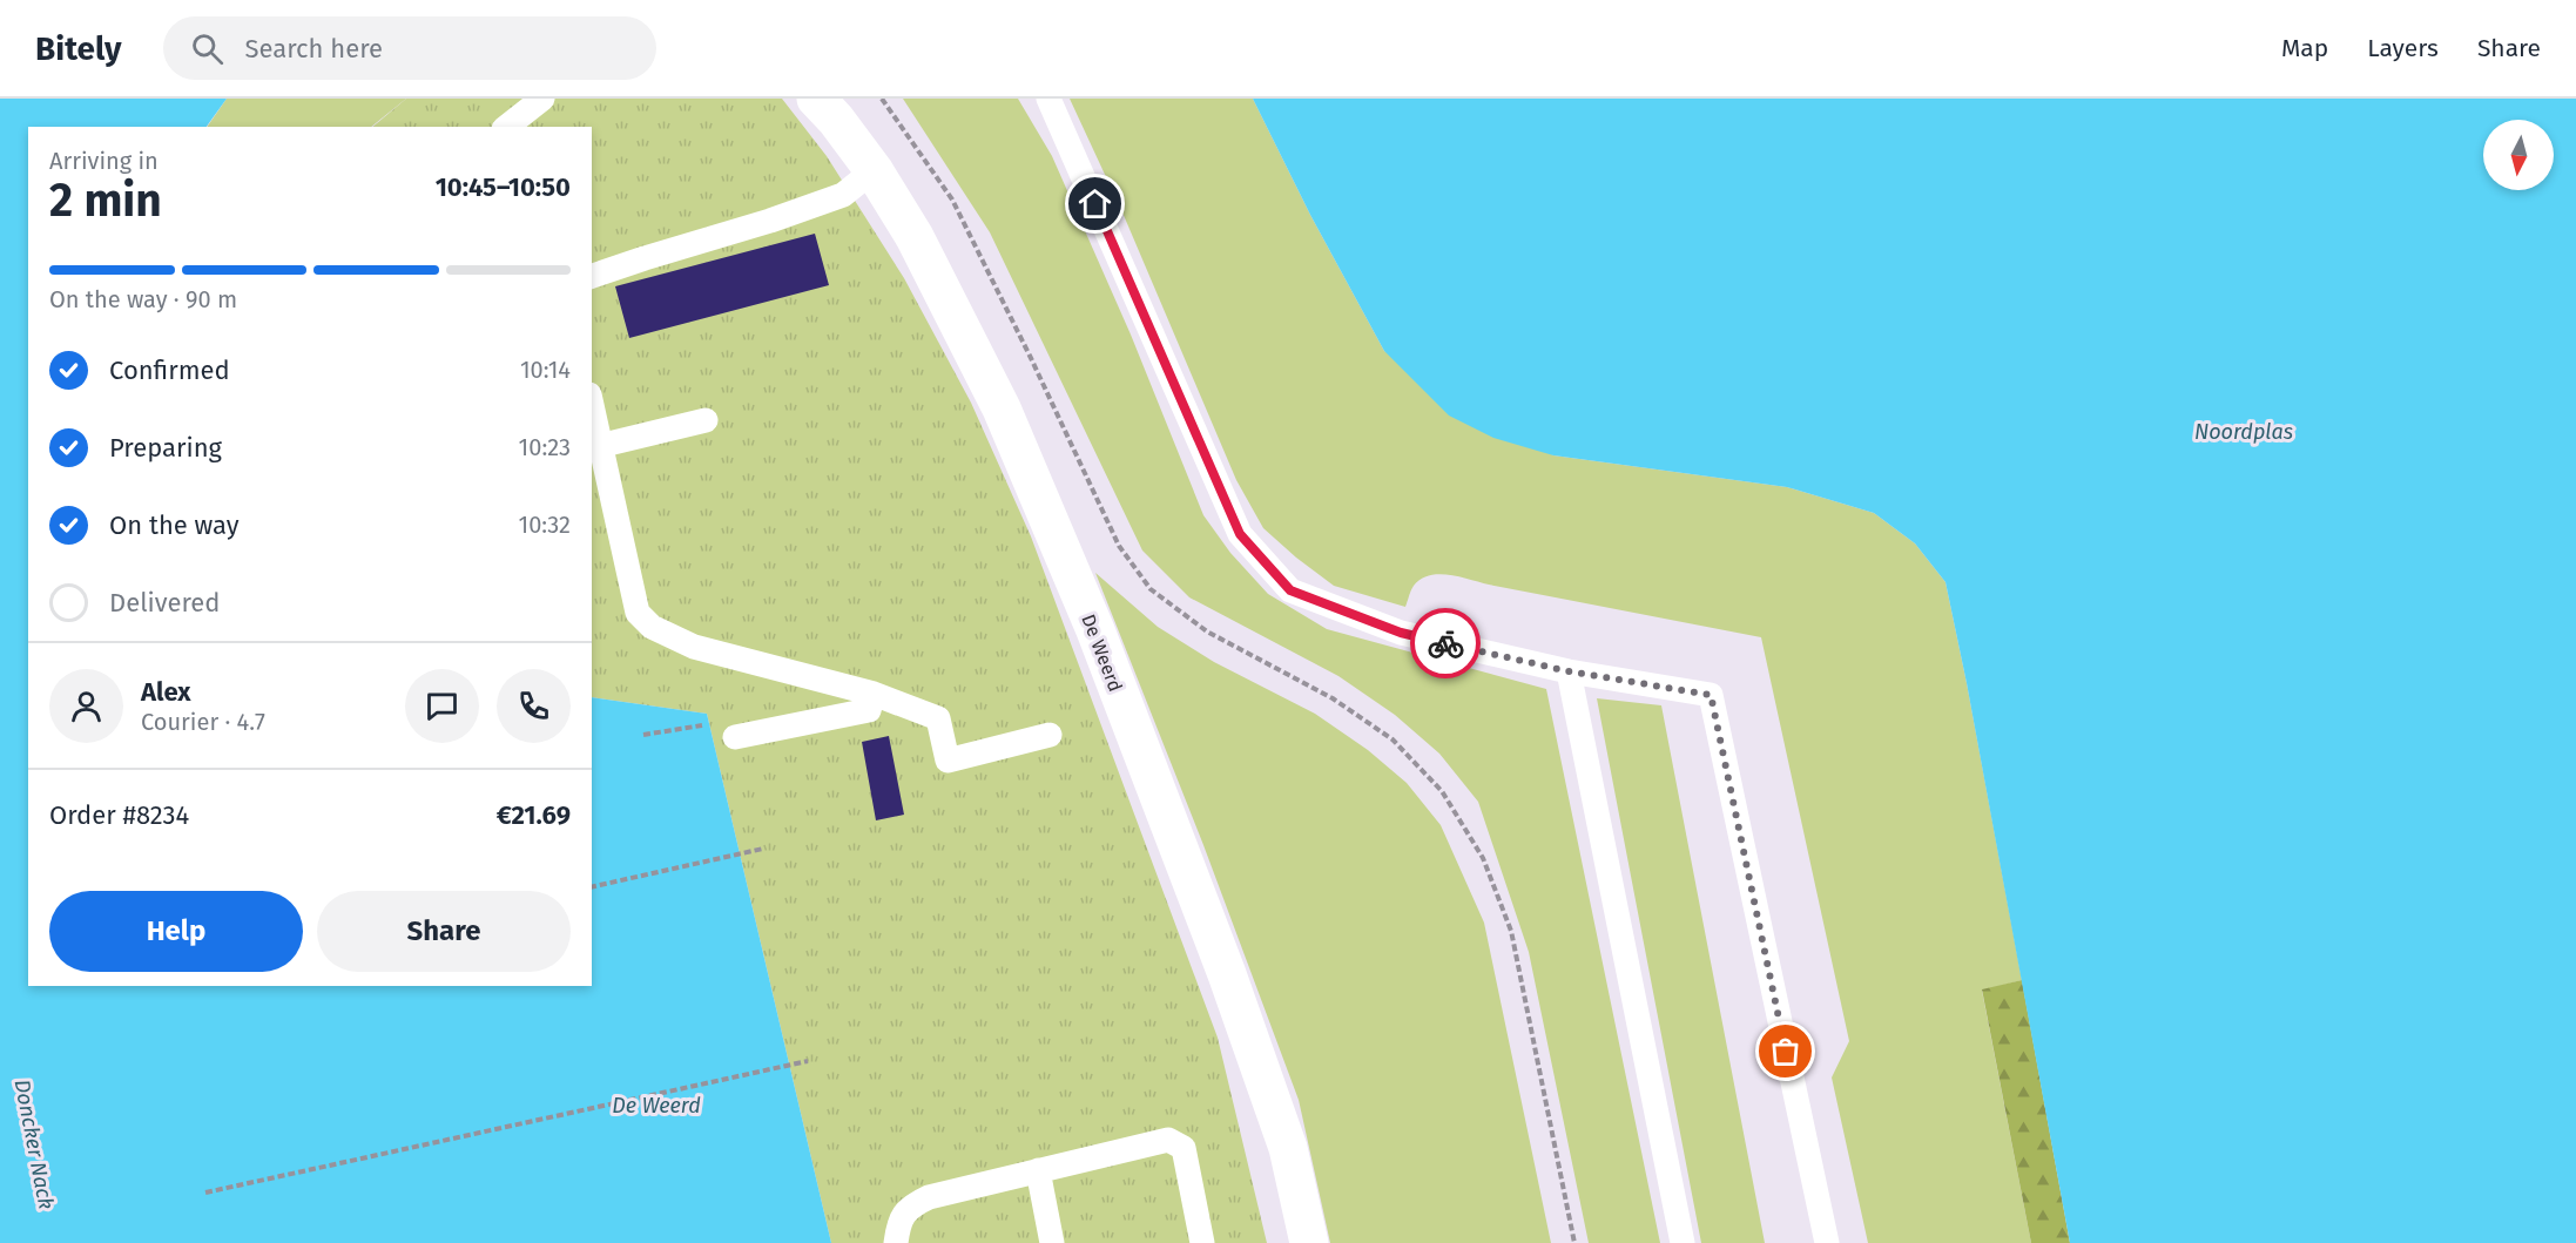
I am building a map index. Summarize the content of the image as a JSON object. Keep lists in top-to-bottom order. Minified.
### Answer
{"streets":{"street":["De Weerd"]},"water":["Noordplas","De Weerd","Doncker Nack"],"north":"bottom","page":{"header":"Bitely","search":"Search here","nav":["Map","Layers","Share"],"heading":["2 min","Arriving in","10:45–10:50"],"panel":["Alex","Courier · 4.7","Order #8234","€21.69"],"bar":"On the way · 90 m","list":[["Confirmed","10:14"],["Preparing","10:23"],["On the way","10:32"],"Delivered"],"buttons":["Help","Share"]}}
